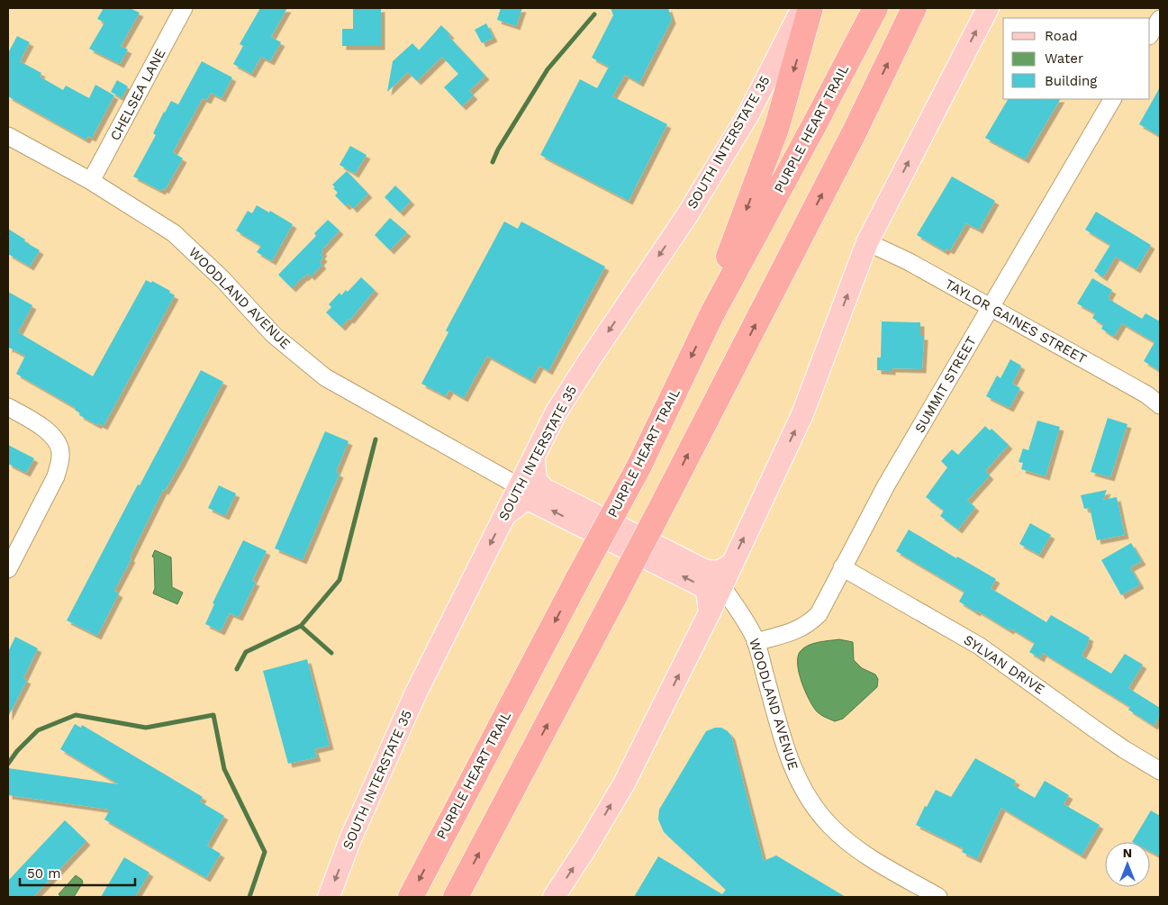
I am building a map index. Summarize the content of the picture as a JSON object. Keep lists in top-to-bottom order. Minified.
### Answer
{"streets":{"highway":["PURPLE HEART TRAIL"],"main road":["SOUTH INTERSTATE 35"],"street":["CHELSEA LANE","WOODLAND AVENUE","TAYLOR GAINES STREET","SUMMIT STREET","SYLVAN DRIVE"]},"crossings":[["CHELSEA LANE","WOODLAND AVENUE"],["SOUTH INTERSTATE 35","WOODLAND AVENUE"],["WOODLAND AVENUE","SUMMIT STREET"],["TAYLOR GAINES STREET","SUMMIT STREET"],["SUMMIT STREET","SYLVAN DRIVE"]],"legend":["Road","Water","Building"],"scale_bar":"50 m","north":"top"}
